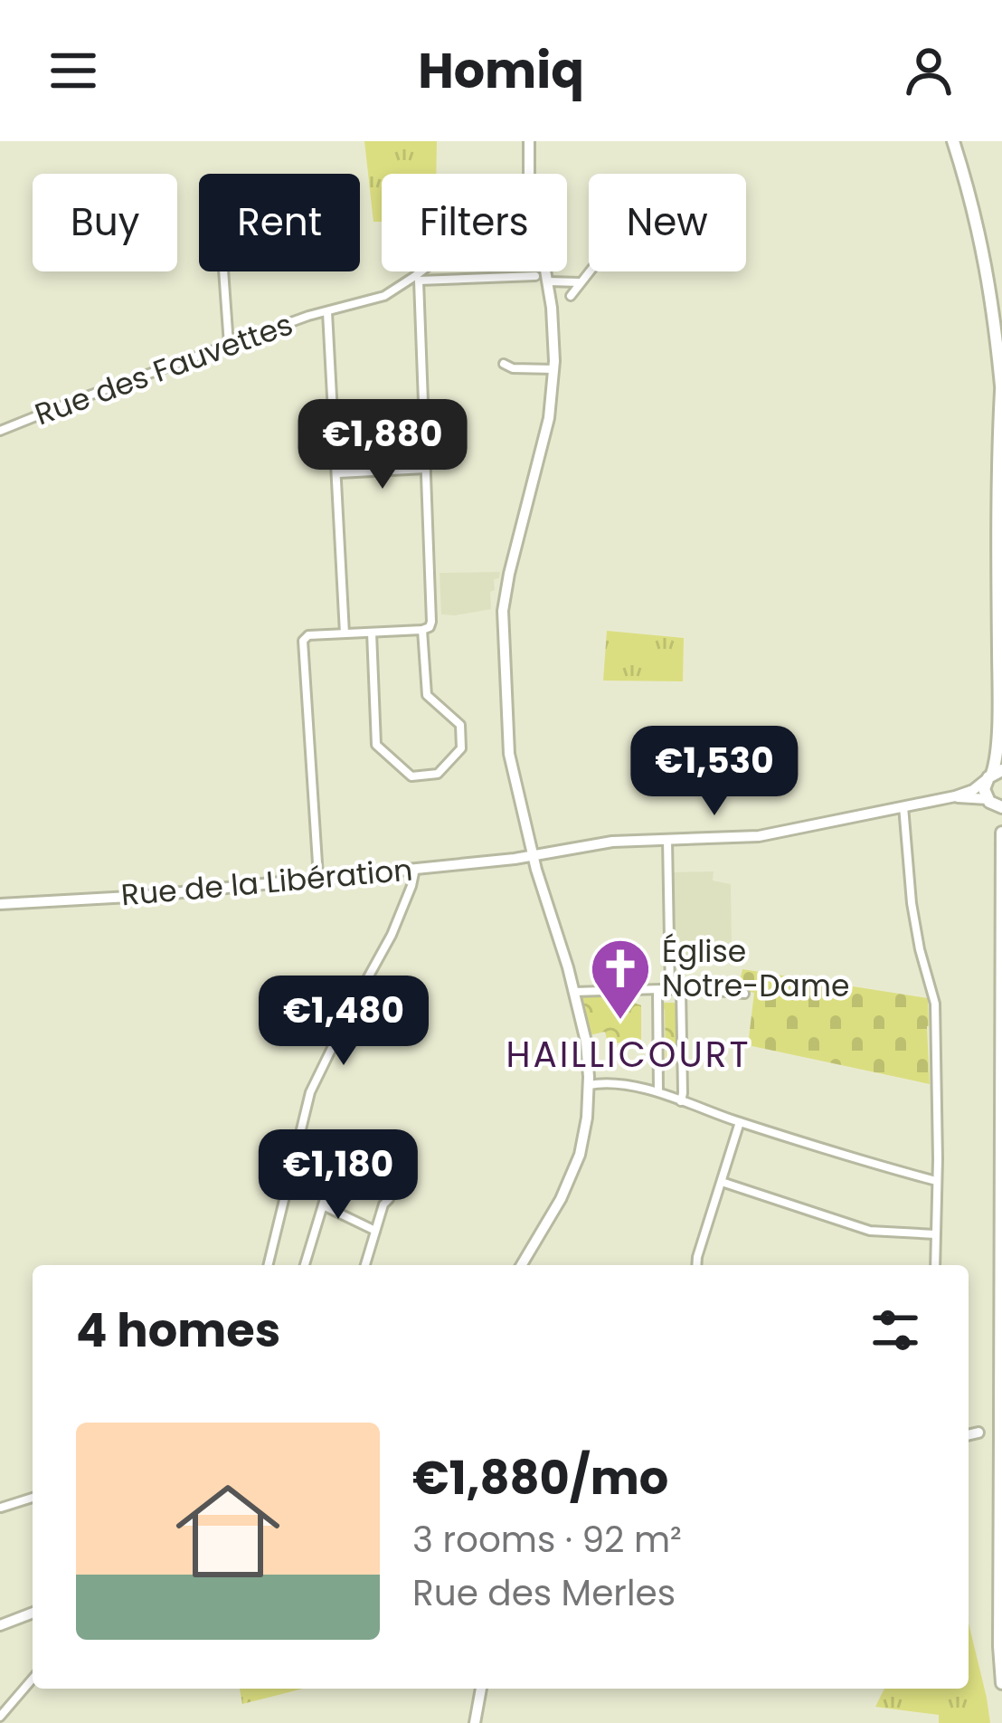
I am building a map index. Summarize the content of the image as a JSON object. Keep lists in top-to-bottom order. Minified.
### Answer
{"streets":{"street":["Rue des Fauvettes","Rue de la Libération"]},"districts":["HAILLICOURT"],"places":{"church":["Église Notre-Dame"]},"page":{"header":"Homiq","chip":["Buy","Rent","Filters","New"],"price":["€1,880","€1,530","€1,480","€1,180"],"heading":"4 homes","list":[{"name":"€1,880/mo","note":"3 rooms · 92 m² · Rue des Merles"}]}}
